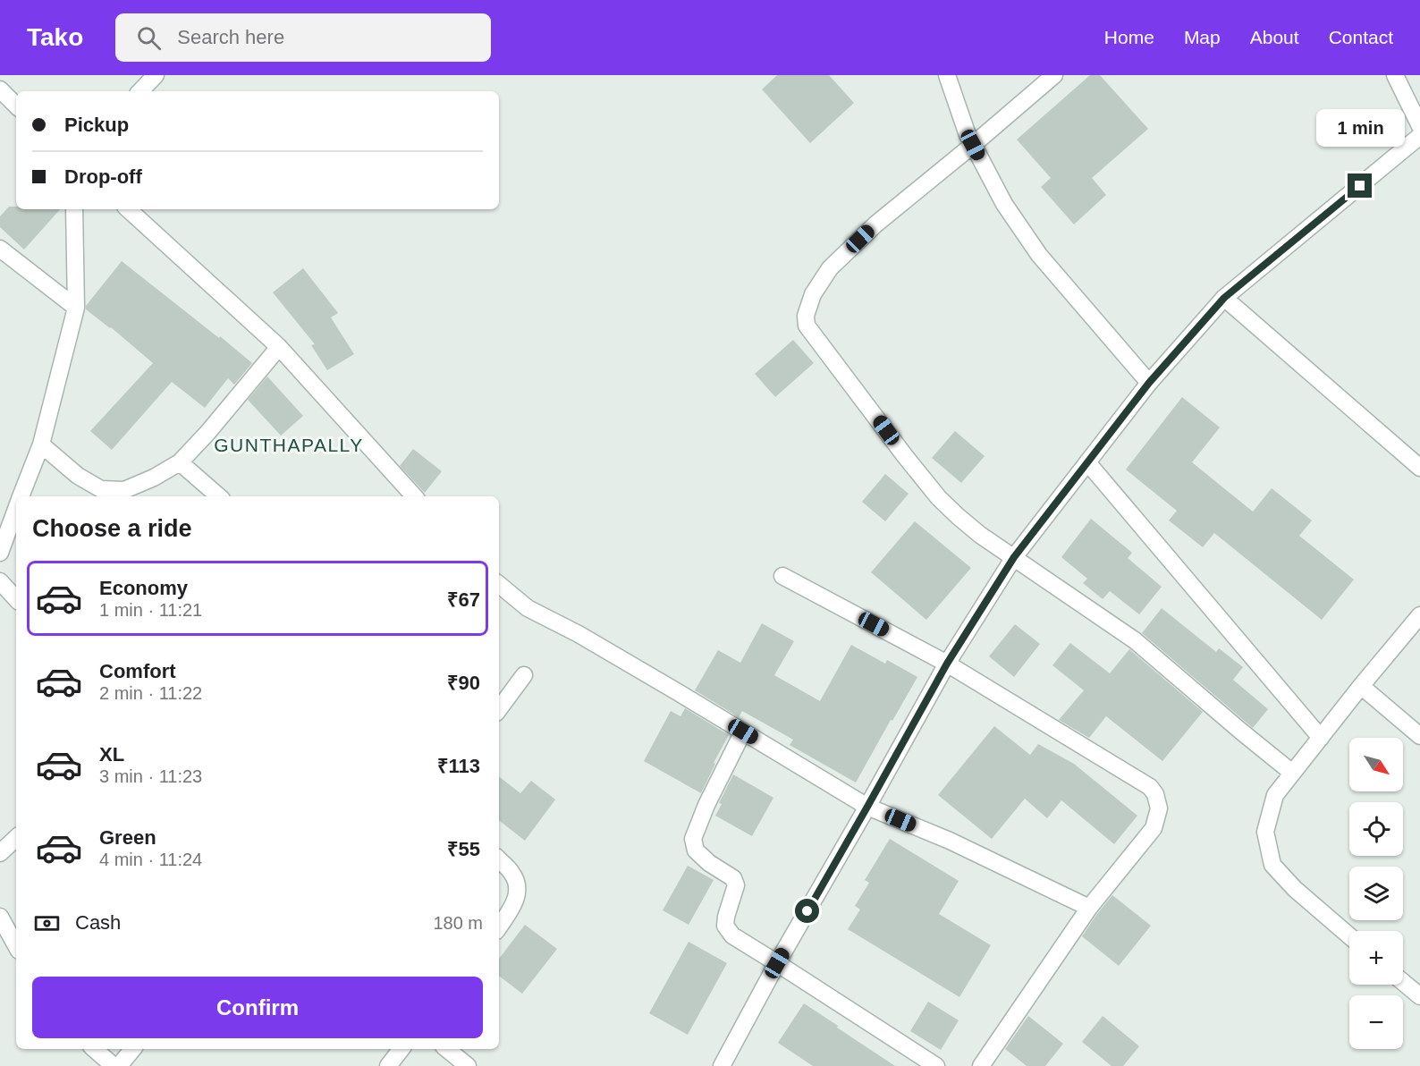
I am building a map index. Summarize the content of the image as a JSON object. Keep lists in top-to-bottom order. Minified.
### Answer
{"districts":["GUNTHAPALLY"],"north":"bottom right","page":{"header":"Tako","search":"Search here","nav":["Home","Map","About","Contact"],"banner":["Pickup","Drop-off"],"bubble":"1 min","heading":"Choose a ride","list":[{"name":"Economy","note":"1 min · 11:21","value":"₹67"},{"name":"Comfort","note":"2 min · 11:22","value":"₹90"},{"name":"XL","note":"3 min · 11:23","value":"₹113"},{"name":"Green","note":"4 min · 11:24","value":"₹55"}],"map_buttons":["+","−"],"pay":["Cash","180 m"],"buttons":"Confirm"}}
